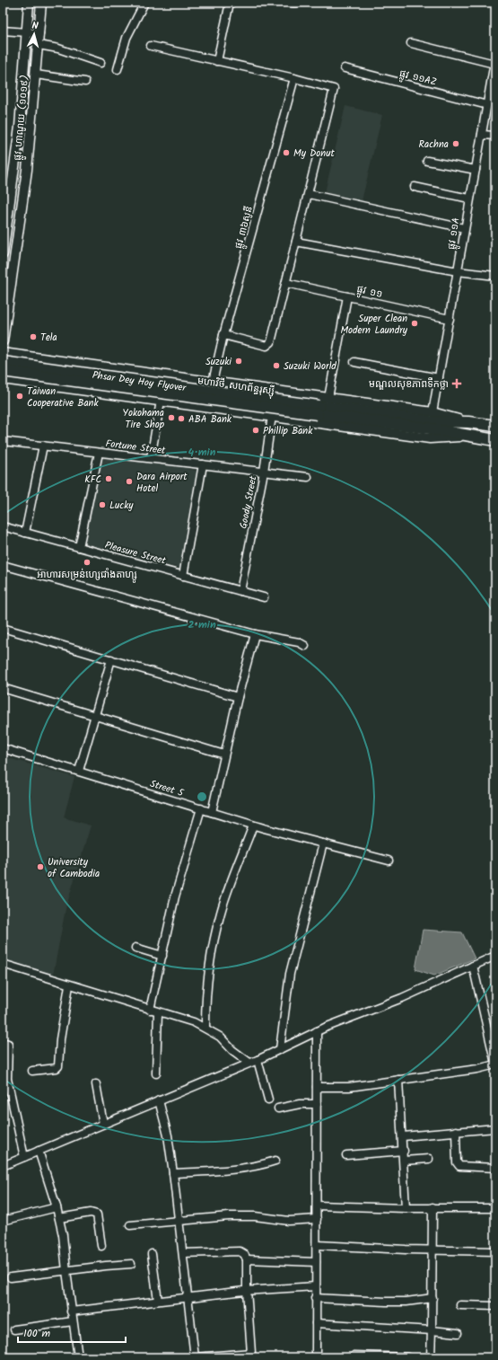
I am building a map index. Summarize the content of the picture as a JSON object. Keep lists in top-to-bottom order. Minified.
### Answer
{"streets":{"highway":["Phsar Dey Hoy Flyover","មហាវិថី សហព័ន្ធរុស្ស៊ី"],"main road":["ផ្លូវ ហាណូយ (១០១៩)"],"street":["ផ្លូវ ១១AZ","ផ្លូវ ៣៦សូនី","ផ្លូវ ១១A","ផ្លូវ ១១","Fortune Street","Goody Street","Pleasure Street","Street 5"]},"crossings":[["ផ្លូវ ១១AZ","ផ្លូវ ១១A"],["ផ្លូវ ៣៦សូនី","មហាវិថី សហព័ន្ធរុស្ស៊ី"],["ផ្លូវ ១១A","ផ្លូវ ១១"],["ផ្លូវ ១១A","មហាវិថី សហព័ន្ធរុស្ស៊ី"],["Phsar Dey Hoy Flyover","មហាវិថី សហព័ន្ធរុស្ស៊ី"],["Fortune Street","Goody Street"],["Goody Street","Pleasure Street"]],"places":{"other":["Rachna","My Donut","Super Clean Modern Laundry","Tela","Suzuki","Suzuki World","Taiwan Cooperative Bank","Yokohama Tire Shop","ABA Bank","Phillip Bank","KFC","Dara Airport Hotel","Lucky","អាហារសម្រន់ហ្សេជាំងតាហ្សូ","University of Cambodia"],"health":["មណ្ឌលសុខភាពទឹកថ្លា"]},"scale_bar":"100 m","north":"top","rings":["4 min","2 min"]}
